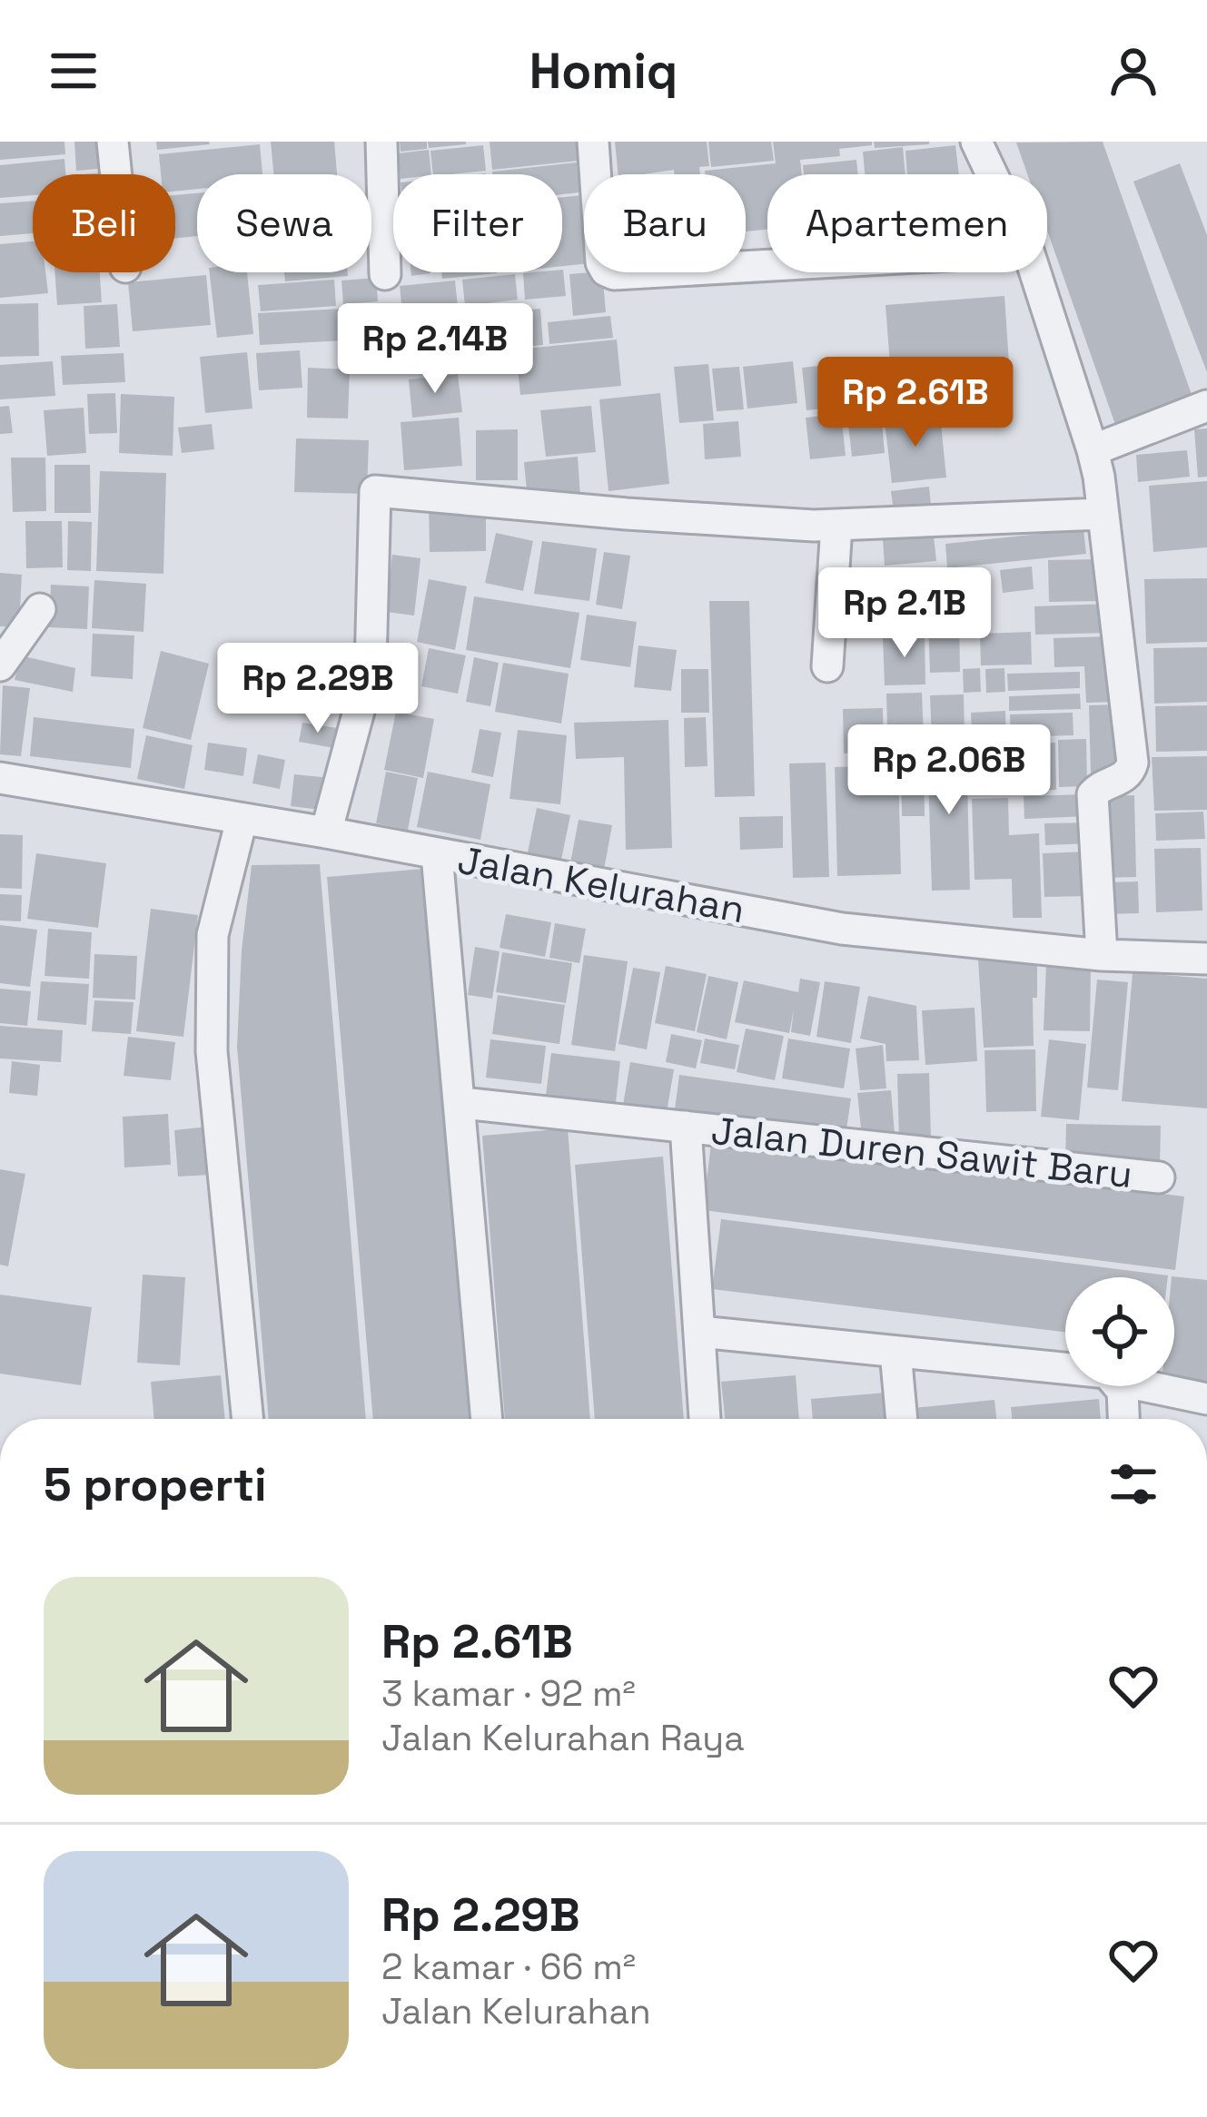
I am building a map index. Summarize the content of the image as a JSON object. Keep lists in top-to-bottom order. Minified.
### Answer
{"streets":{"street":["Jalan Kelurahan","Jalan Duren Sawit Baru"]},"page":{"header":"Homiq","chip":["Beli","Sewa","Filter","Baru","Apartemen"],"price":["Rp 2.14B","Rp 2.61B","Rp 2.1B","Rp 2.29B","Rp 2.06B"],"heading":"5 properti","list":[{"name":"Rp 2.61B","note":"3 kamar · 92 m² · Jalan Kelurahan Raya"},{"name":"Rp 2.29B","note":"2 kamar · 66 m² · Jalan Kelurahan"}]}}
